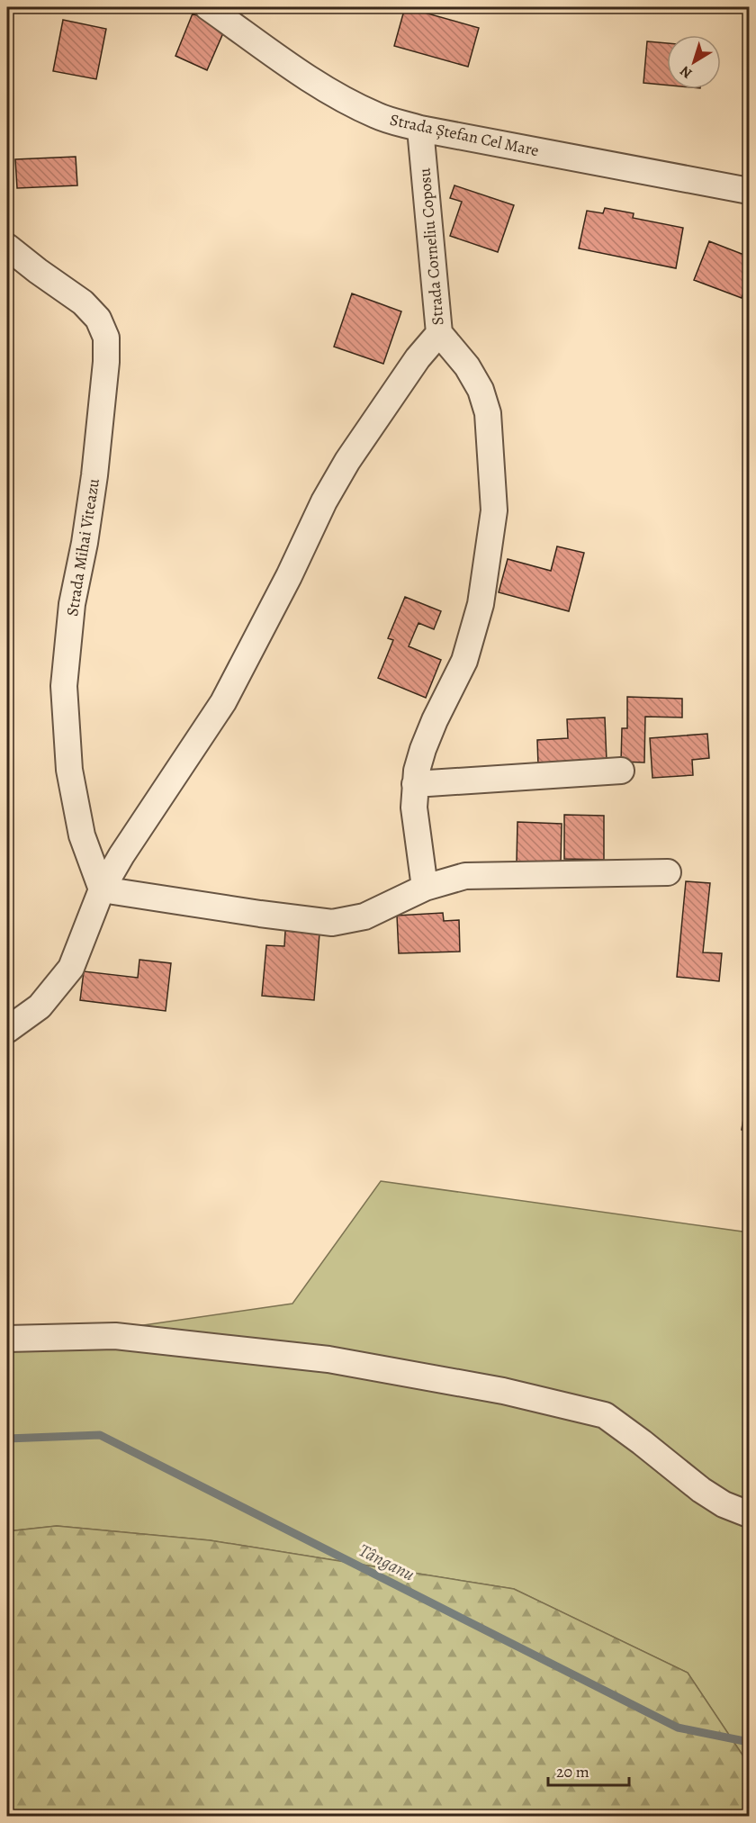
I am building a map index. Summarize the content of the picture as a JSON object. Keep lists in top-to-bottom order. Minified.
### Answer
{"streets":{"street":["Strada Ștefan Cel Mare","Strada Corneliu Coposu","Strada Mihai Viteazu"]},"crossings":[["Strada Ștefan Cel Mare","Strada Corneliu Coposu"]],"water":["Tânganu"],"scale_bar":"20 m","north":"bottom left"}
